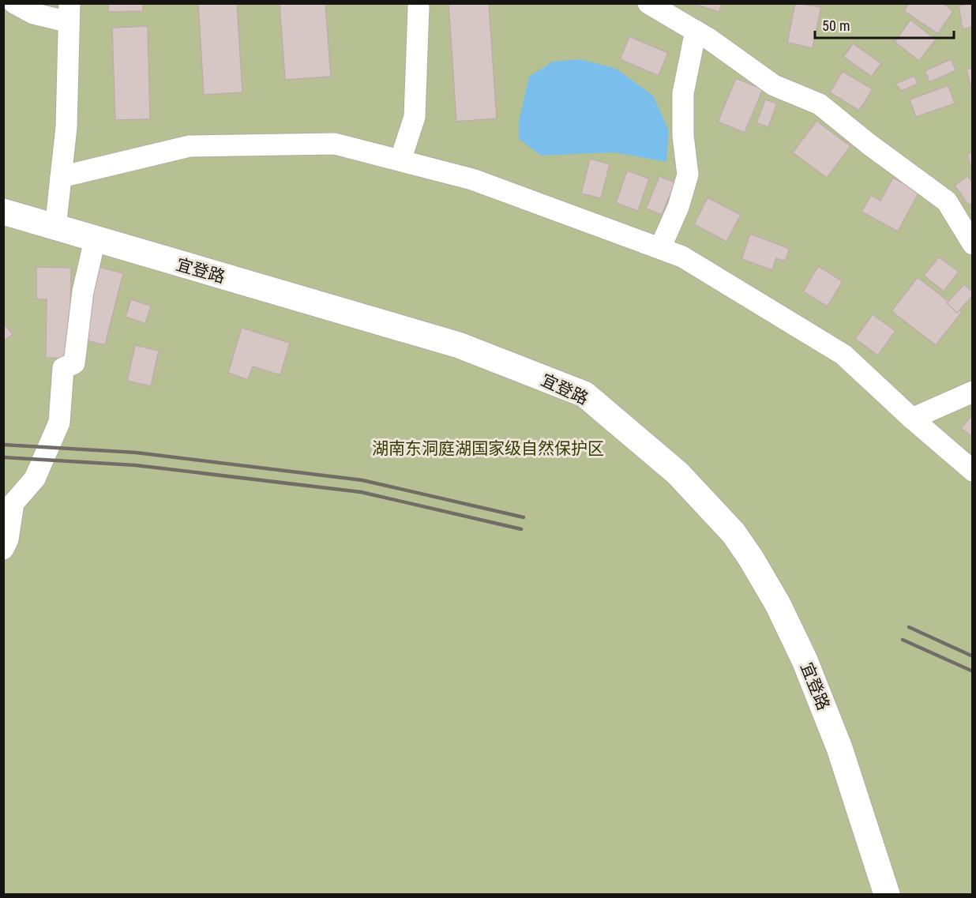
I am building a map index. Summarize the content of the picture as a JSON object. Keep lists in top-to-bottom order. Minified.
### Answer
{"streets":{"street":["宜登路"]},"parks":["湖南东洞庭湖国家级自然保护区"],"scale_bar":"50 m"}
